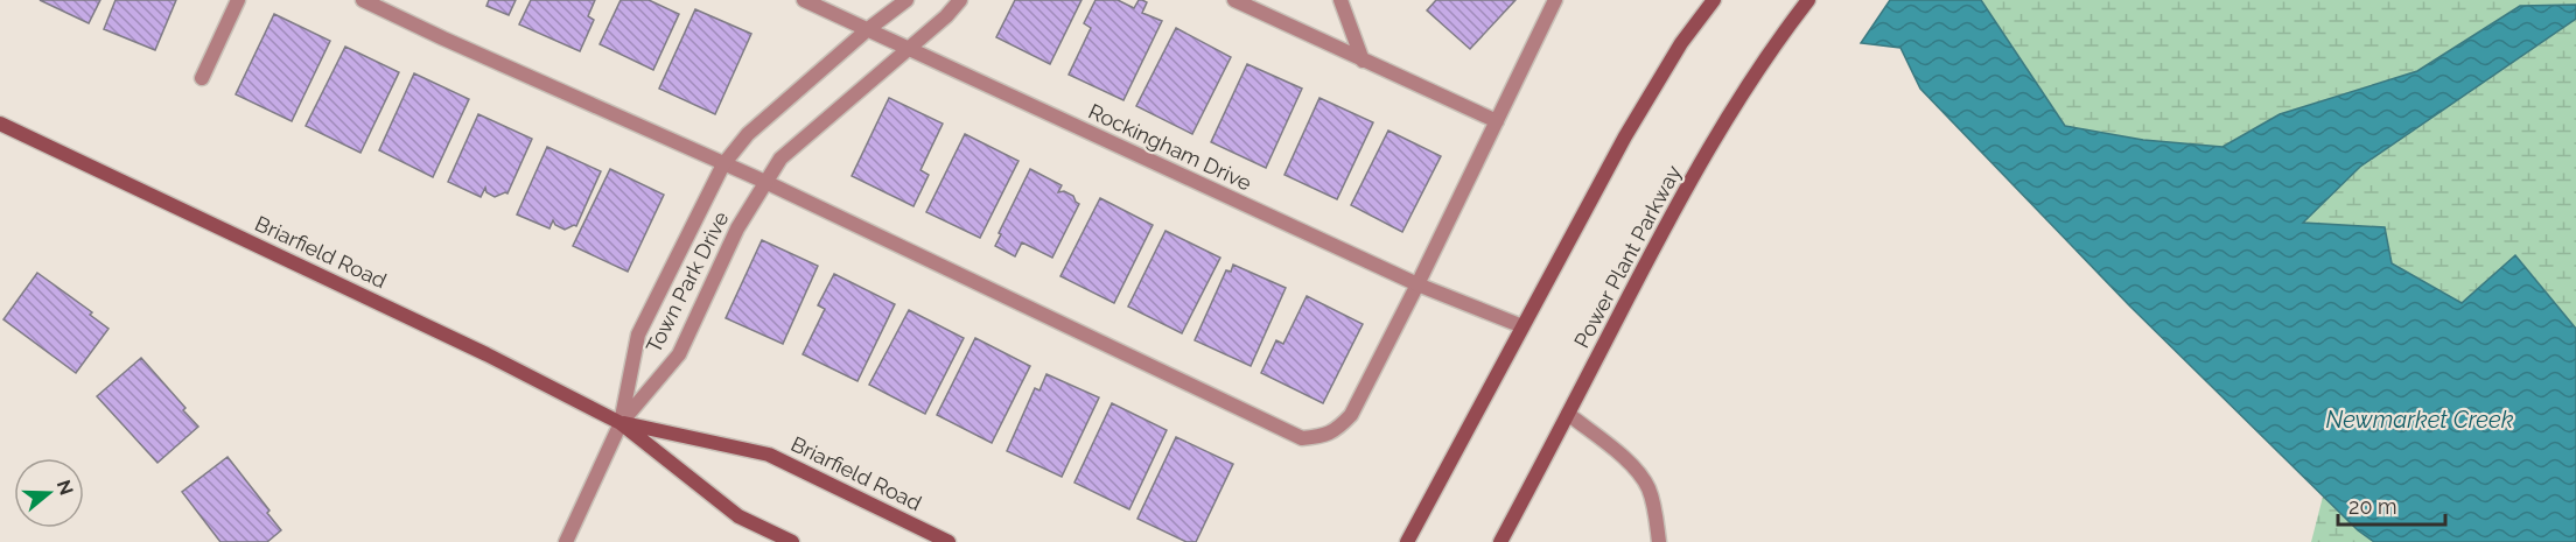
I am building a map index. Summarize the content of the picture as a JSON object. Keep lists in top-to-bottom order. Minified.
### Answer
{"streets":{"main road":["Briarfield Road","Power Plant Parkway"],"street":["Rockingham Drive","Town Park Drive"]},"crossings":[["Rockingham Drive","Town Park Drive"],["Briarfield Road","Town Park Drive"]],"water":["Newmarket Creek"],"scale_bar":"20 m","north":"right"}
